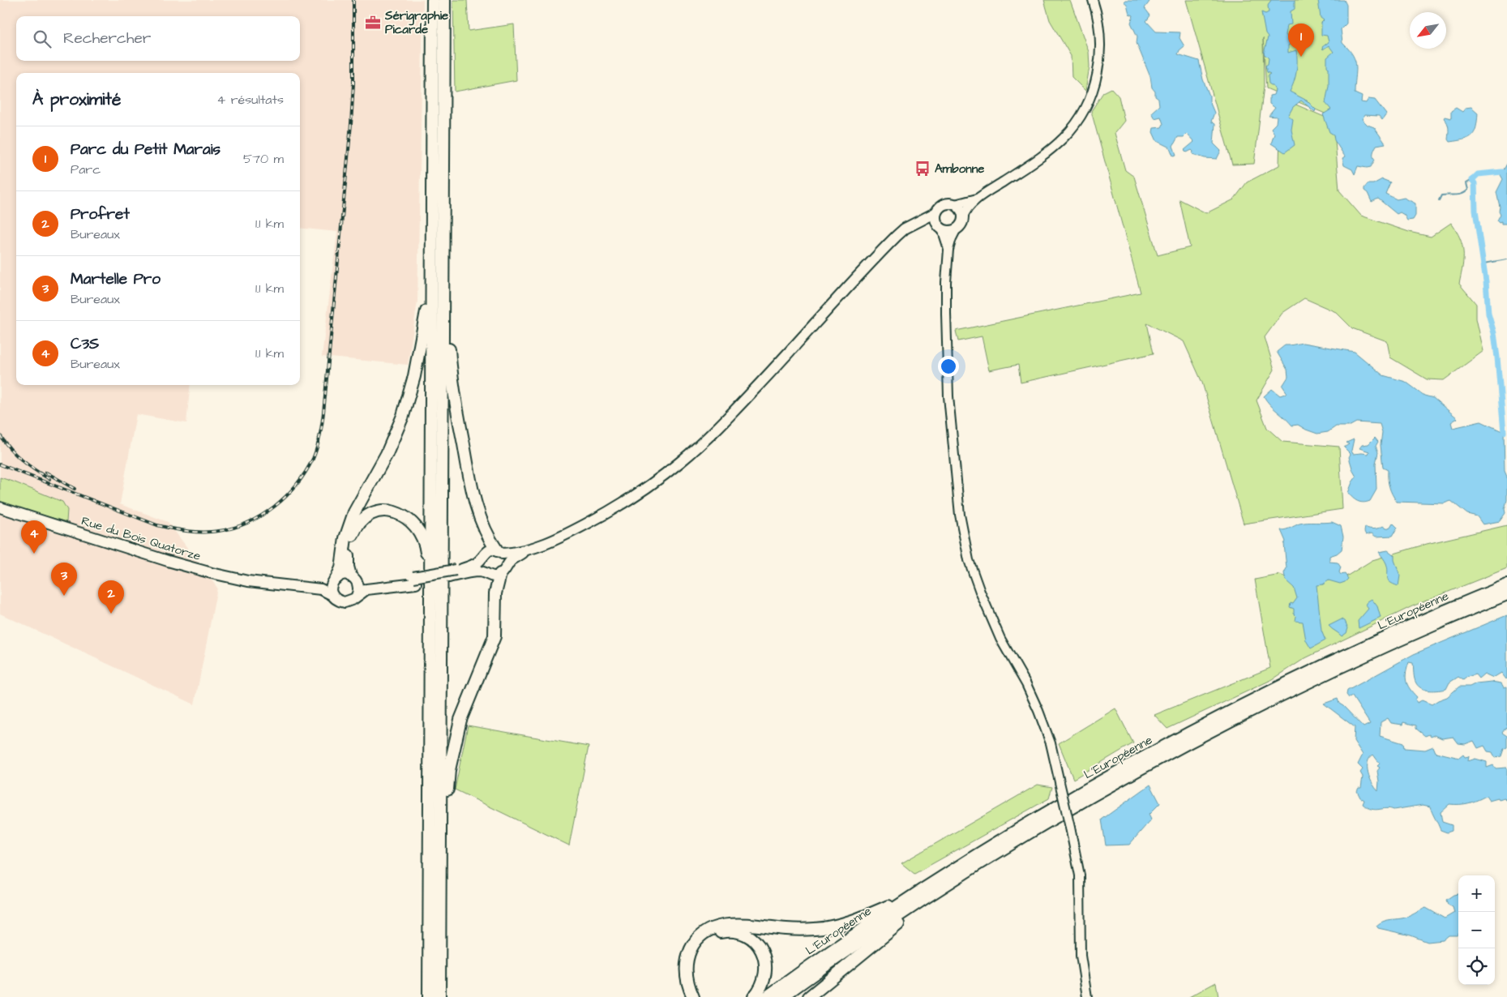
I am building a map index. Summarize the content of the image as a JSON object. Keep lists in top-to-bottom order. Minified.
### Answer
{"streets":{"highway":["L'Européenne"],"main road":["Rue du Bois Quatorze"]},"places":{"office":["Sérigraphie Picarde"],"bus stop":["Ambonne"]},"north":"bottom left","page":{"search":"Rechercher","pins":["1","4","3","2"],"heading":["À proximité","4 résultats"],"list":[{"mark":"1","name":"Parc du Petit Marais","note":"Parc","value":"570 m"},{"mark":"2","name":"Profret","note":"Bureaux","value":"1.1 km"},{"mark":"3","name":"Martelle Pro","note":"Bureaux","value":"1.1 km"},{"mark":"4","name":"C3S","note":"Bureaux","value":"1.1 km"}],"map_buttons":["+","−"]}}
